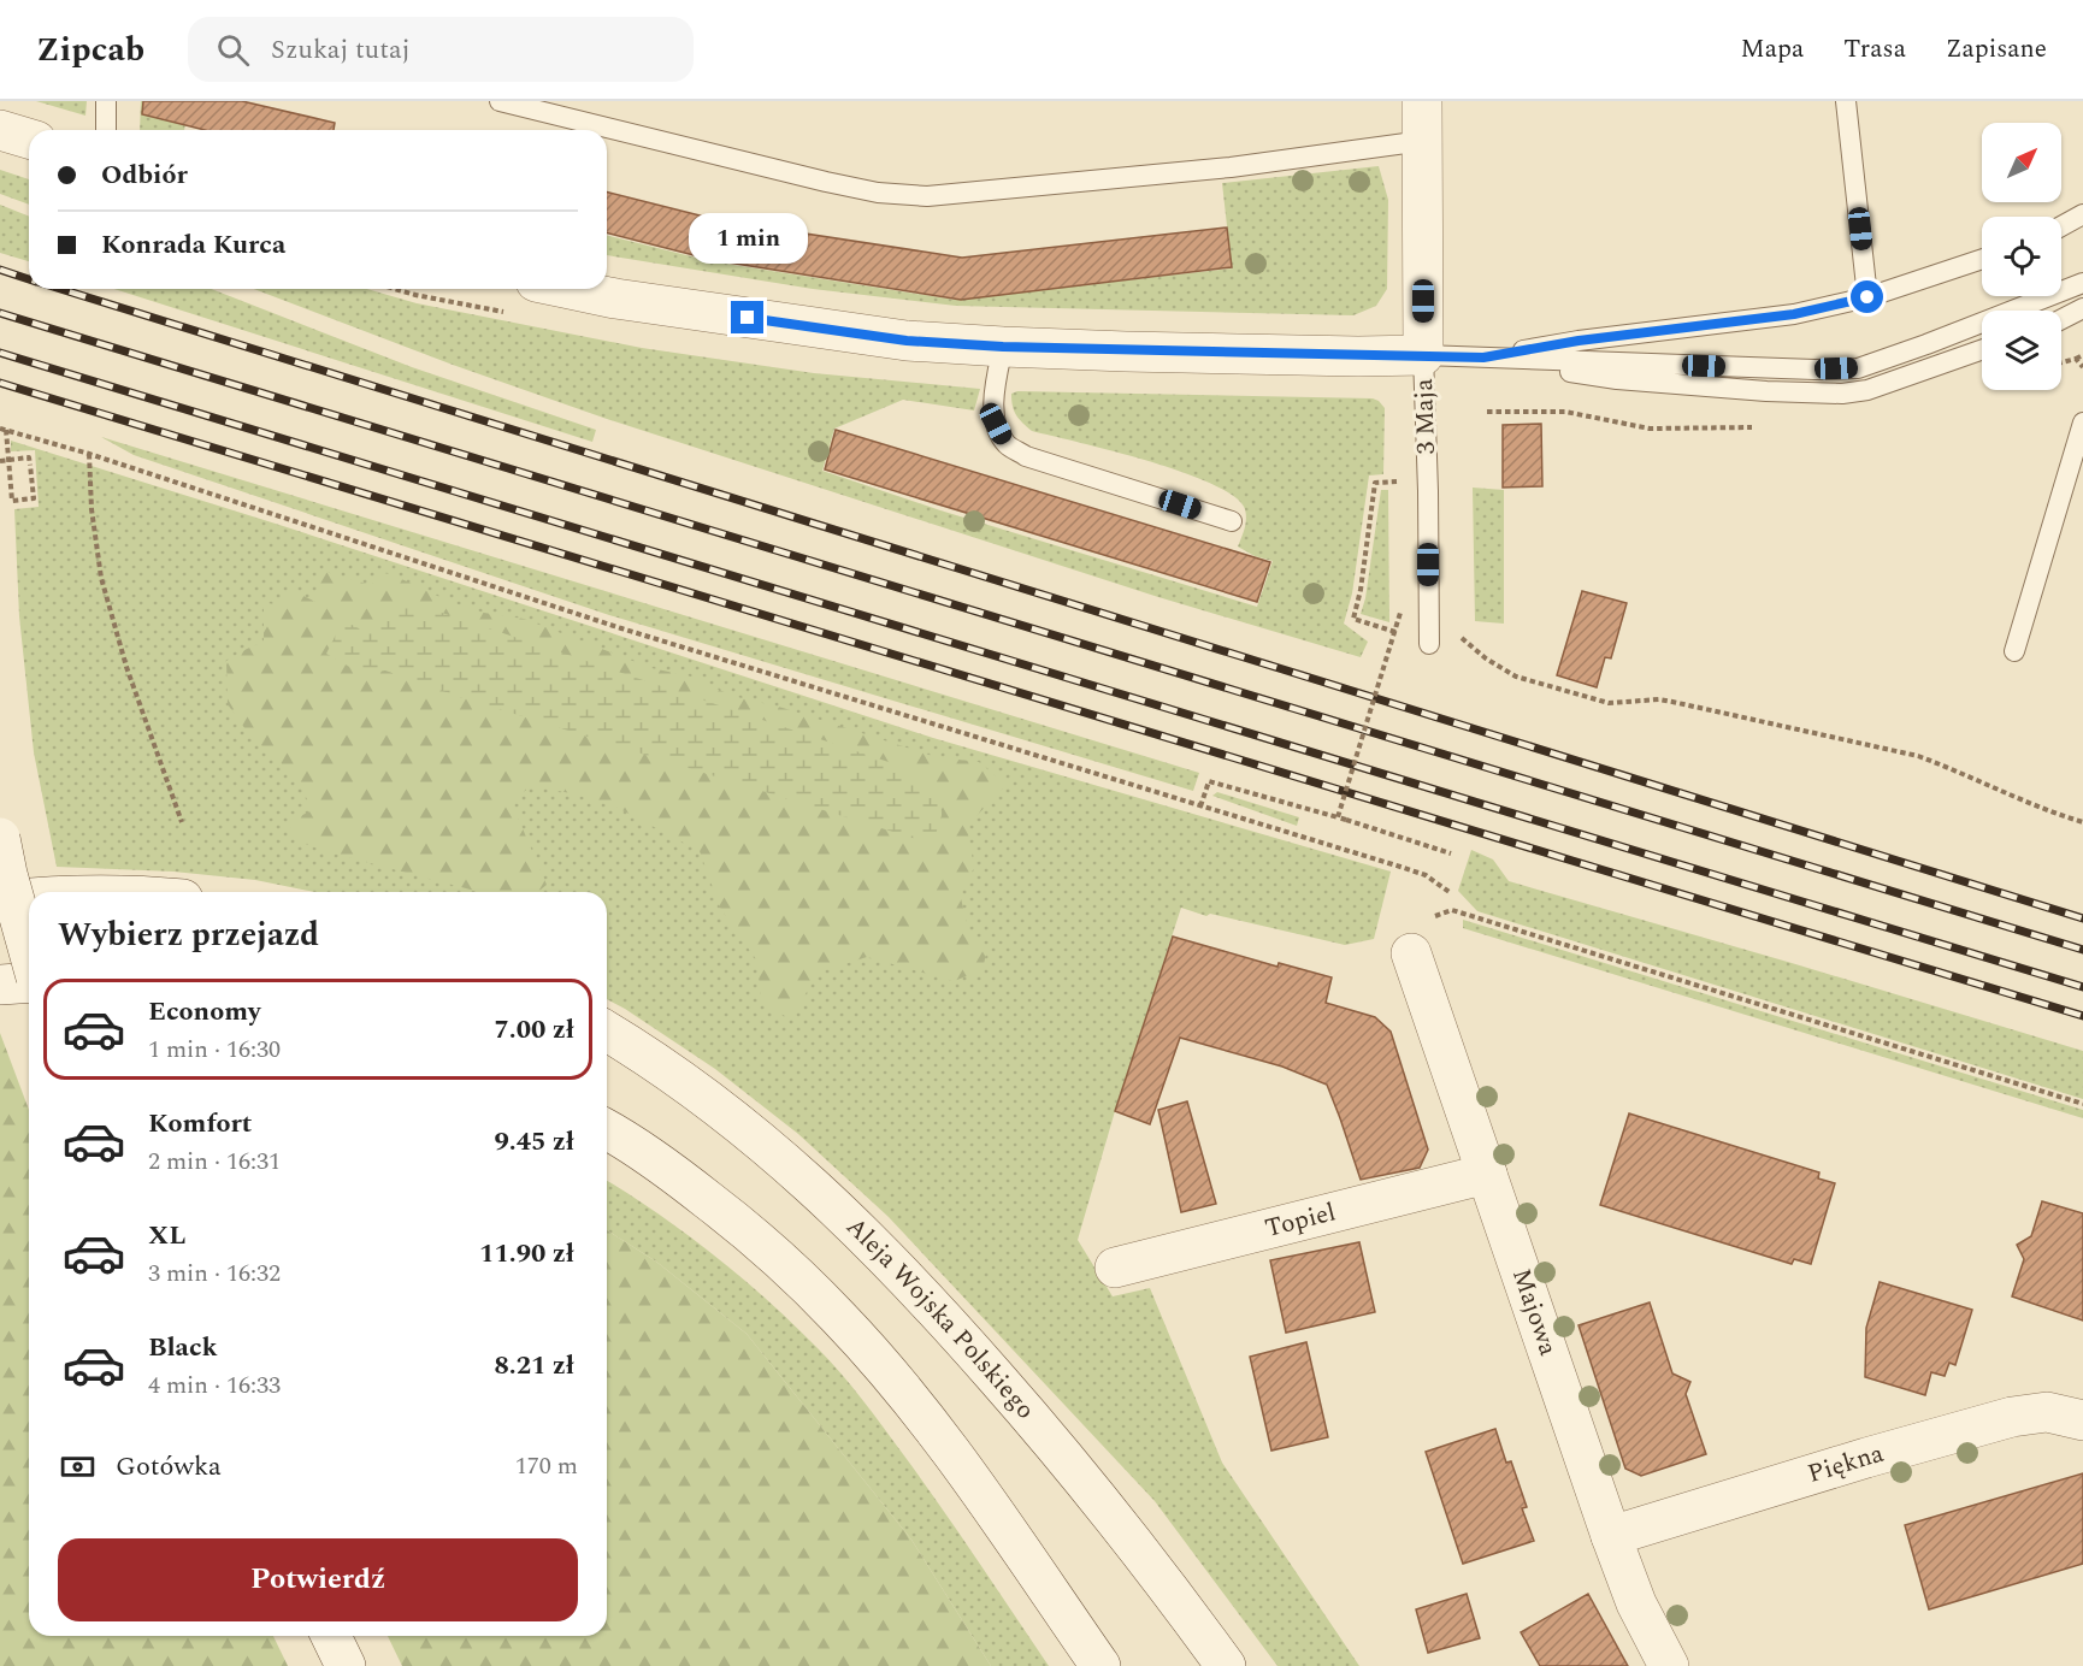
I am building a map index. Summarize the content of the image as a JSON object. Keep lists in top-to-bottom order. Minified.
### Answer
{"streets":{"street":["3 Maja","Topiel","Majowa","Aleja Wojska Polskiego","Piękna"]},"crossings":[["Topiel","Majowa"],["Majowa","Piękna"]],"north":"top right","page":{"header":"Zipcab","search":"Szukaj tutaj","nav":["Mapa","Trasa","Zapisane"],"banner":["Odbiór","Konrada Kurca"],"bubble":"1 min","heading":"Wybierz przejazd","list":[{"name":"Economy","note":"1 min · 16:30","value":"7.00 zł"},{"name":"Komfort","note":"2 min · 16:31","value":"9.45 zł"},{"name":"XL","note":"3 min · 16:32","value":"11.90 zł"},{"name":"Black","note":"4 min · 16:33","value":"8.21 zł"}],"pay":["Gotówka","170 m"],"buttons":"Potwierdź"}}
